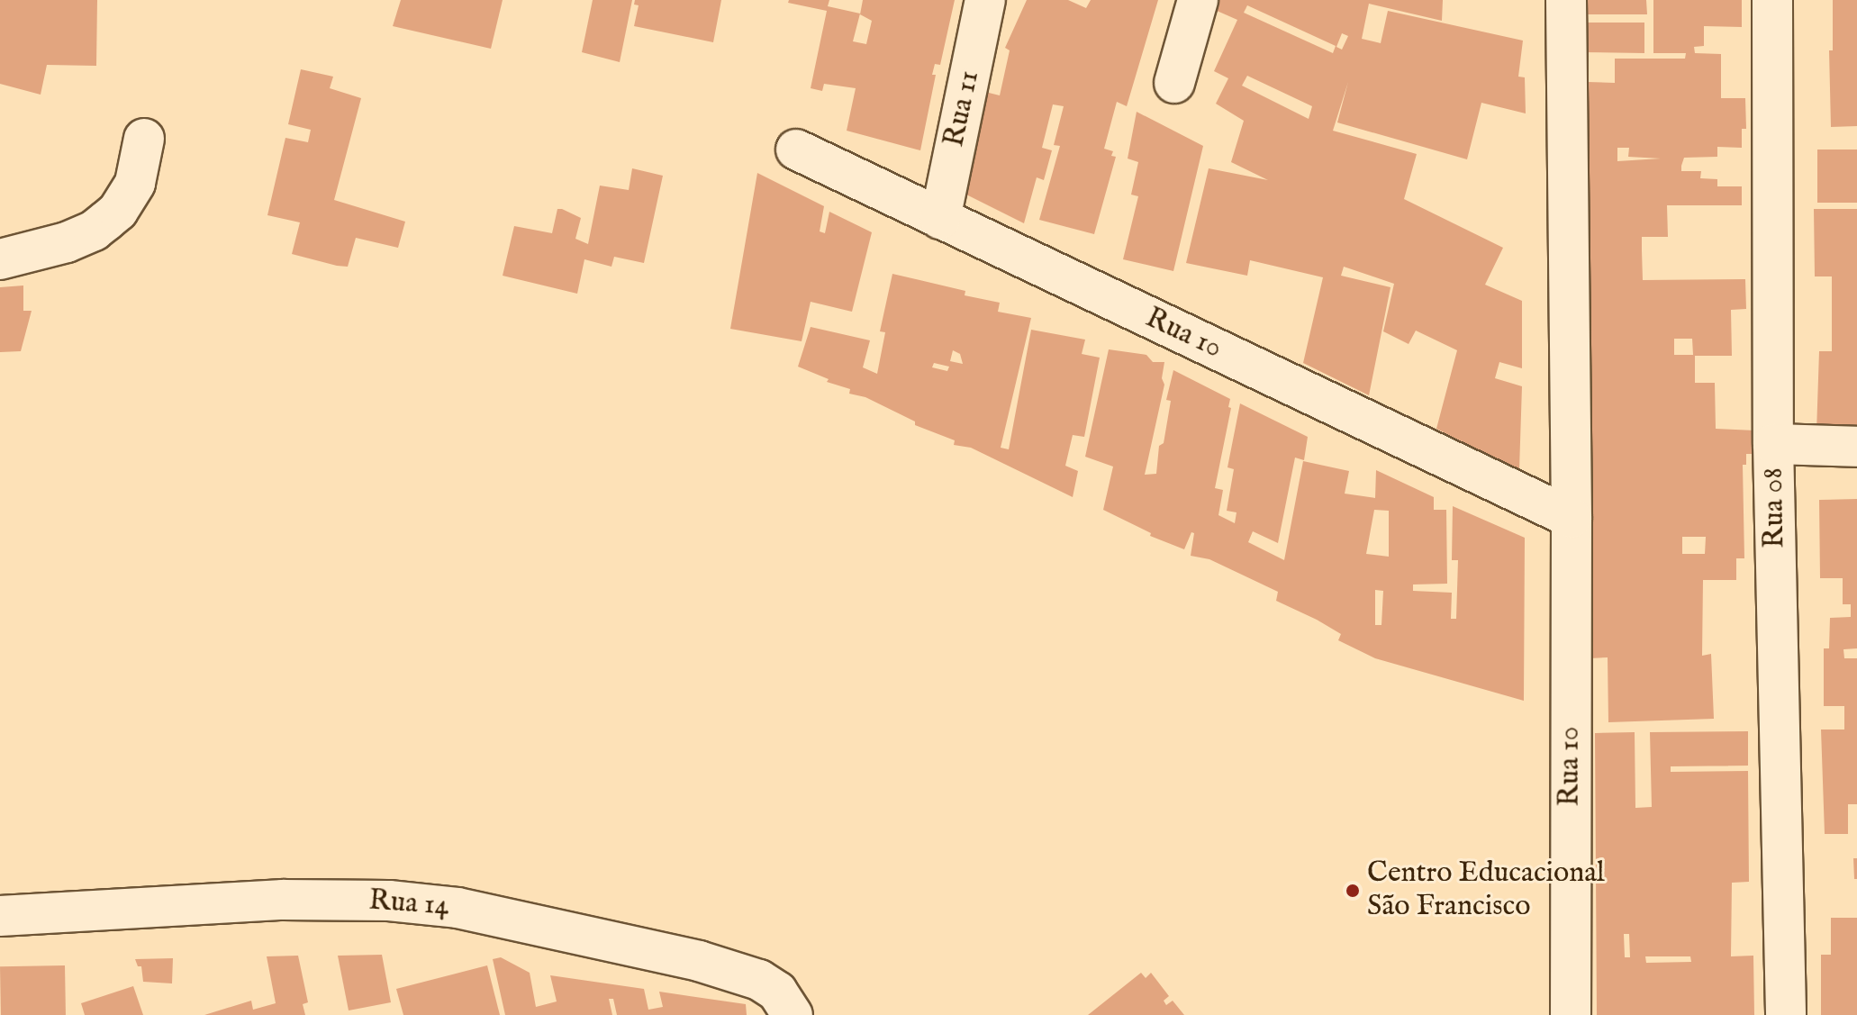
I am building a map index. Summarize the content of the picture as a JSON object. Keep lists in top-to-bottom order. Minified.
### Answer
{"streets":{"street":["Rua 11","Rua 10","Rua 08","Rua 14"]},"crossings":[["Rua 11","Rua 10"]],"places":["Centro Educacional São Francisco"]}
